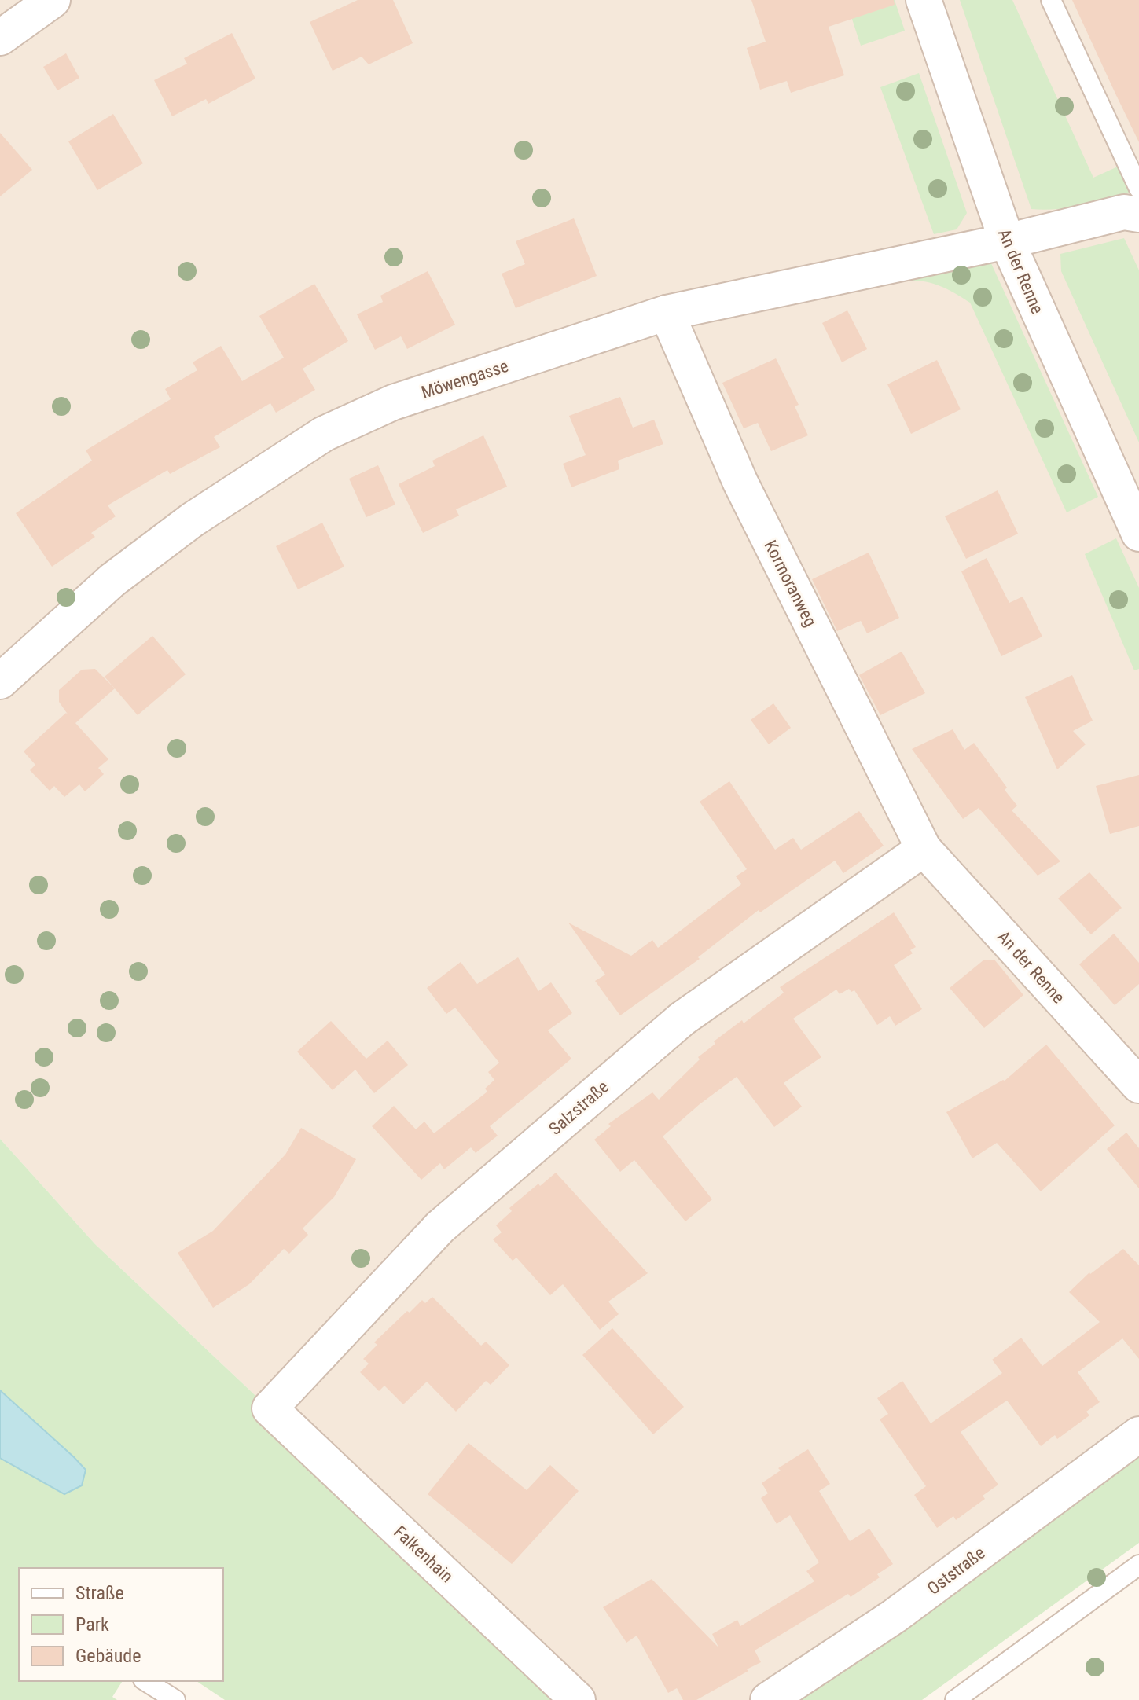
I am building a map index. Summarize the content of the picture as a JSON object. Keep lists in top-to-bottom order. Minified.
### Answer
{"streets":{"street":["An der Renne","Möwengasse","Kormoranweg","Salzstraße","Falkenhain","Oststraße"]},"crossings":[["An der Renne","Möwengasse"],["An der Renne","Kormoranweg"],["An der Renne","Salzstraße"],["Möwengasse","Kormoranweg"],["Kormoranweg","Salzstraße"],["Salzstraße","Falkenhain"]],"legend":["Straße","Park","Gebäude"]}
